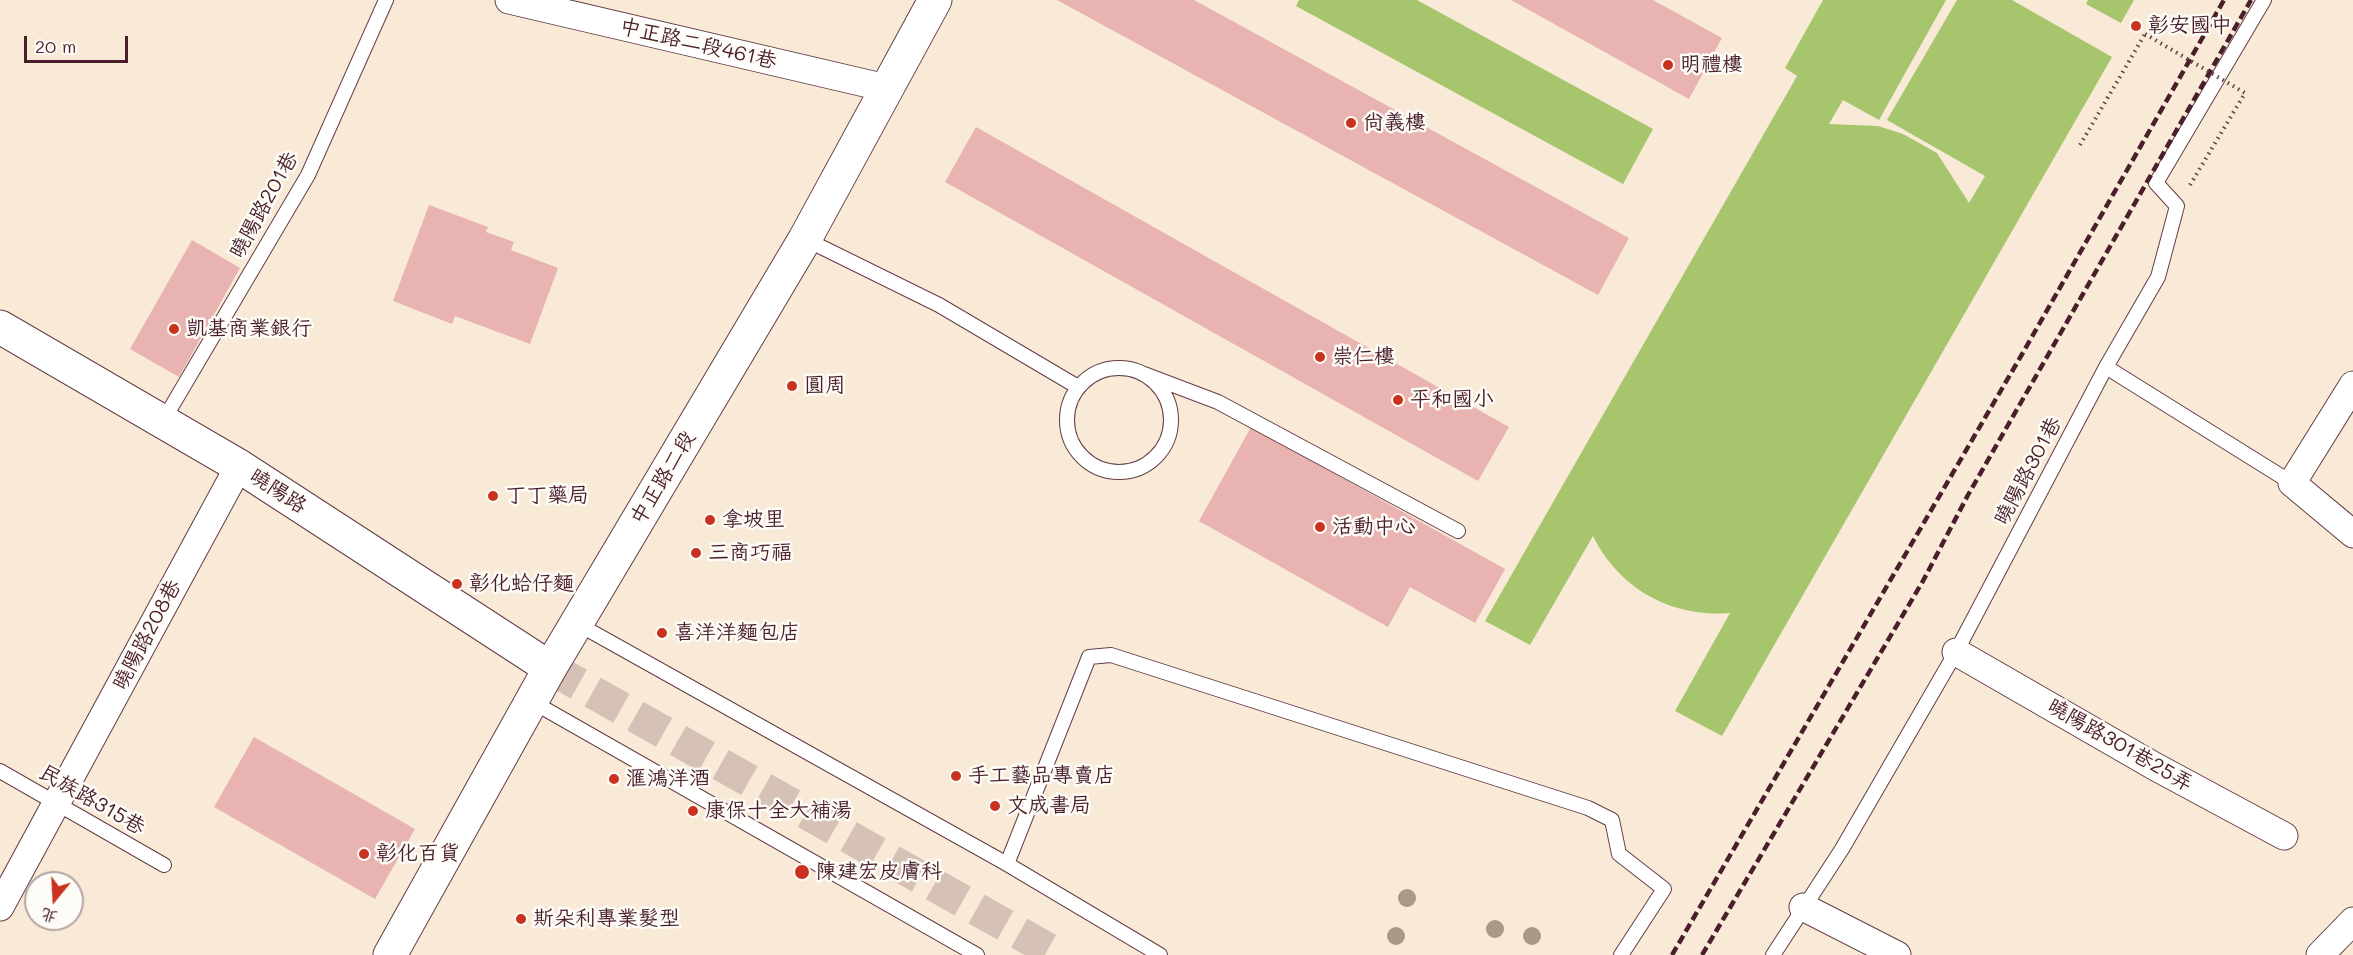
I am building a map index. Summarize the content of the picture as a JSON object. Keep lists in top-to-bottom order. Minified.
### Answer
{"streets":{"street":["中正路二段461巷","中正路二段","曉陽路","曉陽路208巷","曉陽路301巷25弄"],"lane":["曉陽路201巷","曉陽路301巷","民族路315巷"]},"crossings":[["中正路二段461巷","中正路二段"],["曉陽路201巷","曉陽路"],["曉陽路301巷","曉陽路301巷25弄"],["中正路二段","曉陽路"],["曉陽路","曉陽路208巷"],["曉陽路208巷","民族路315巷"]],"places":["彰安國中","明禮樓","尚義樓","凱基商業銀行","崇仁樓","圓周","平和國小","丁丁藥局","拿坡里","活動中心","三商巧福","彰化蛤仔麵","喜洋洋麵包店","手工藝品專賣店","滙鴻洋酒","文成書局","康保十全大補湯","彰化百貨","陳建宏皮膚科","斯朵利專業髮型"],"scale_bar":"20 m","north":"bottom"}
